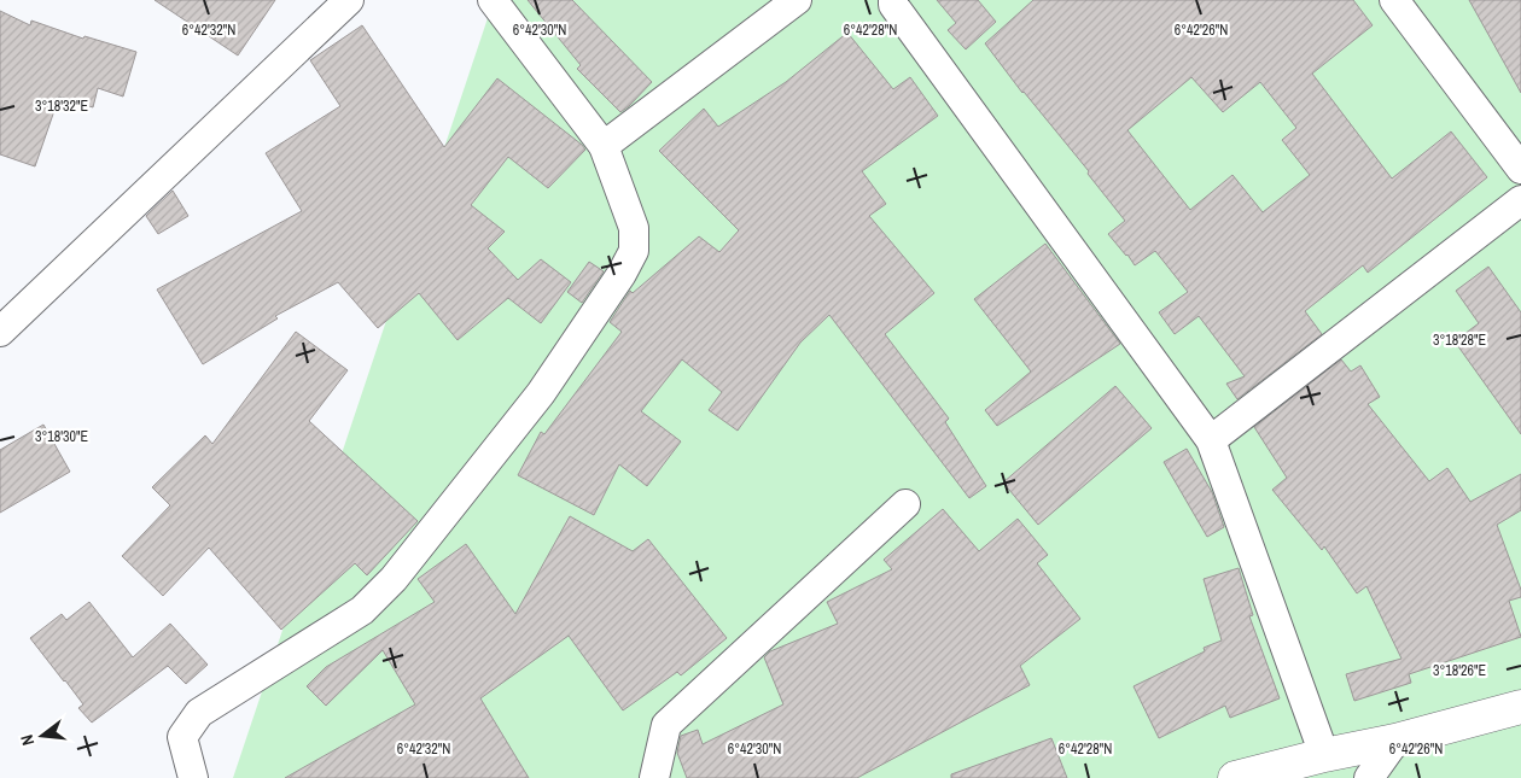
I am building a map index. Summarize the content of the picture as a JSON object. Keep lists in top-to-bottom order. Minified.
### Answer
{"north":"left","coordinates":["6°42'32\"N","6°42'30\"N","6°42'28\"N","6°42'26\"N","3°18'32\"E","3°18'28\"E","3°18'30\"E","3°18'26\"E"]}
